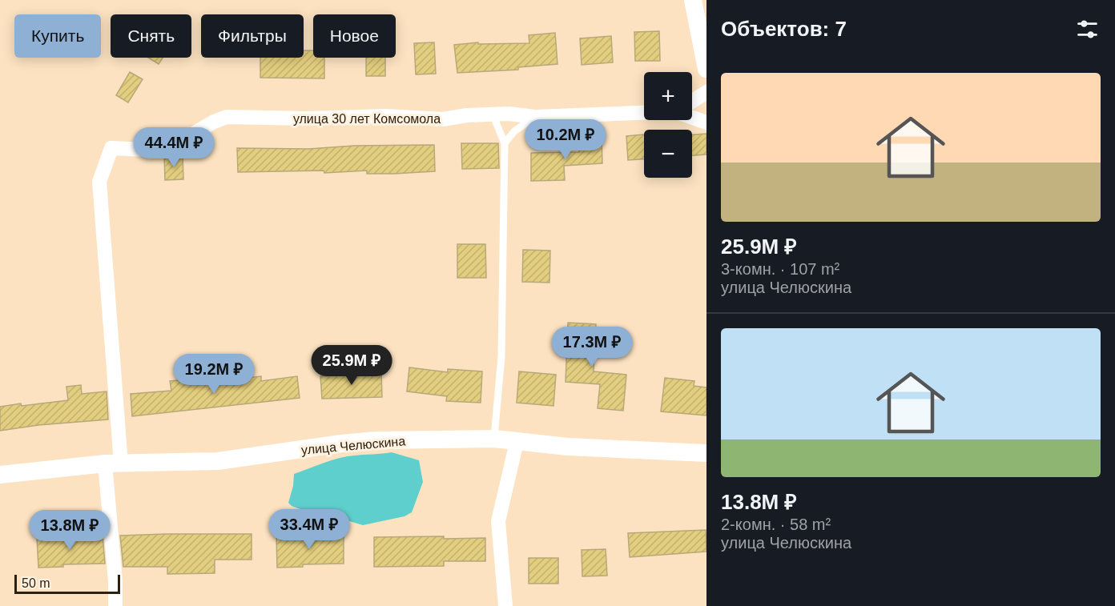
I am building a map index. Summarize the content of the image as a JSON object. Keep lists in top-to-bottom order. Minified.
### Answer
{"streets":{"street":["улица 30 лет Комсомола","улица Челюскина"]},"crossings":[["улица 30 лет Комсомола","улица Челюскина"]],"scale_bar":"50 m","page":{"heading":"Объектов: 7","chip":["Купить","Снять","Фильтры","Новое"],"list":[{"name":"25.9M ₽","note":"3-комн. · 107 m² · улица Челюскина"},{"name":"13.8M ₽","note":"2-комн. · 58 m² · улица Челюскина"}],"map_buttons":["+","−"],"price":["10.2M ₽","44.4M ₽","17.3M ₽","25.9M ₽","19.2M ₽","33.4M ₽","13.8M ₽"],"scale":"50 m"}}
